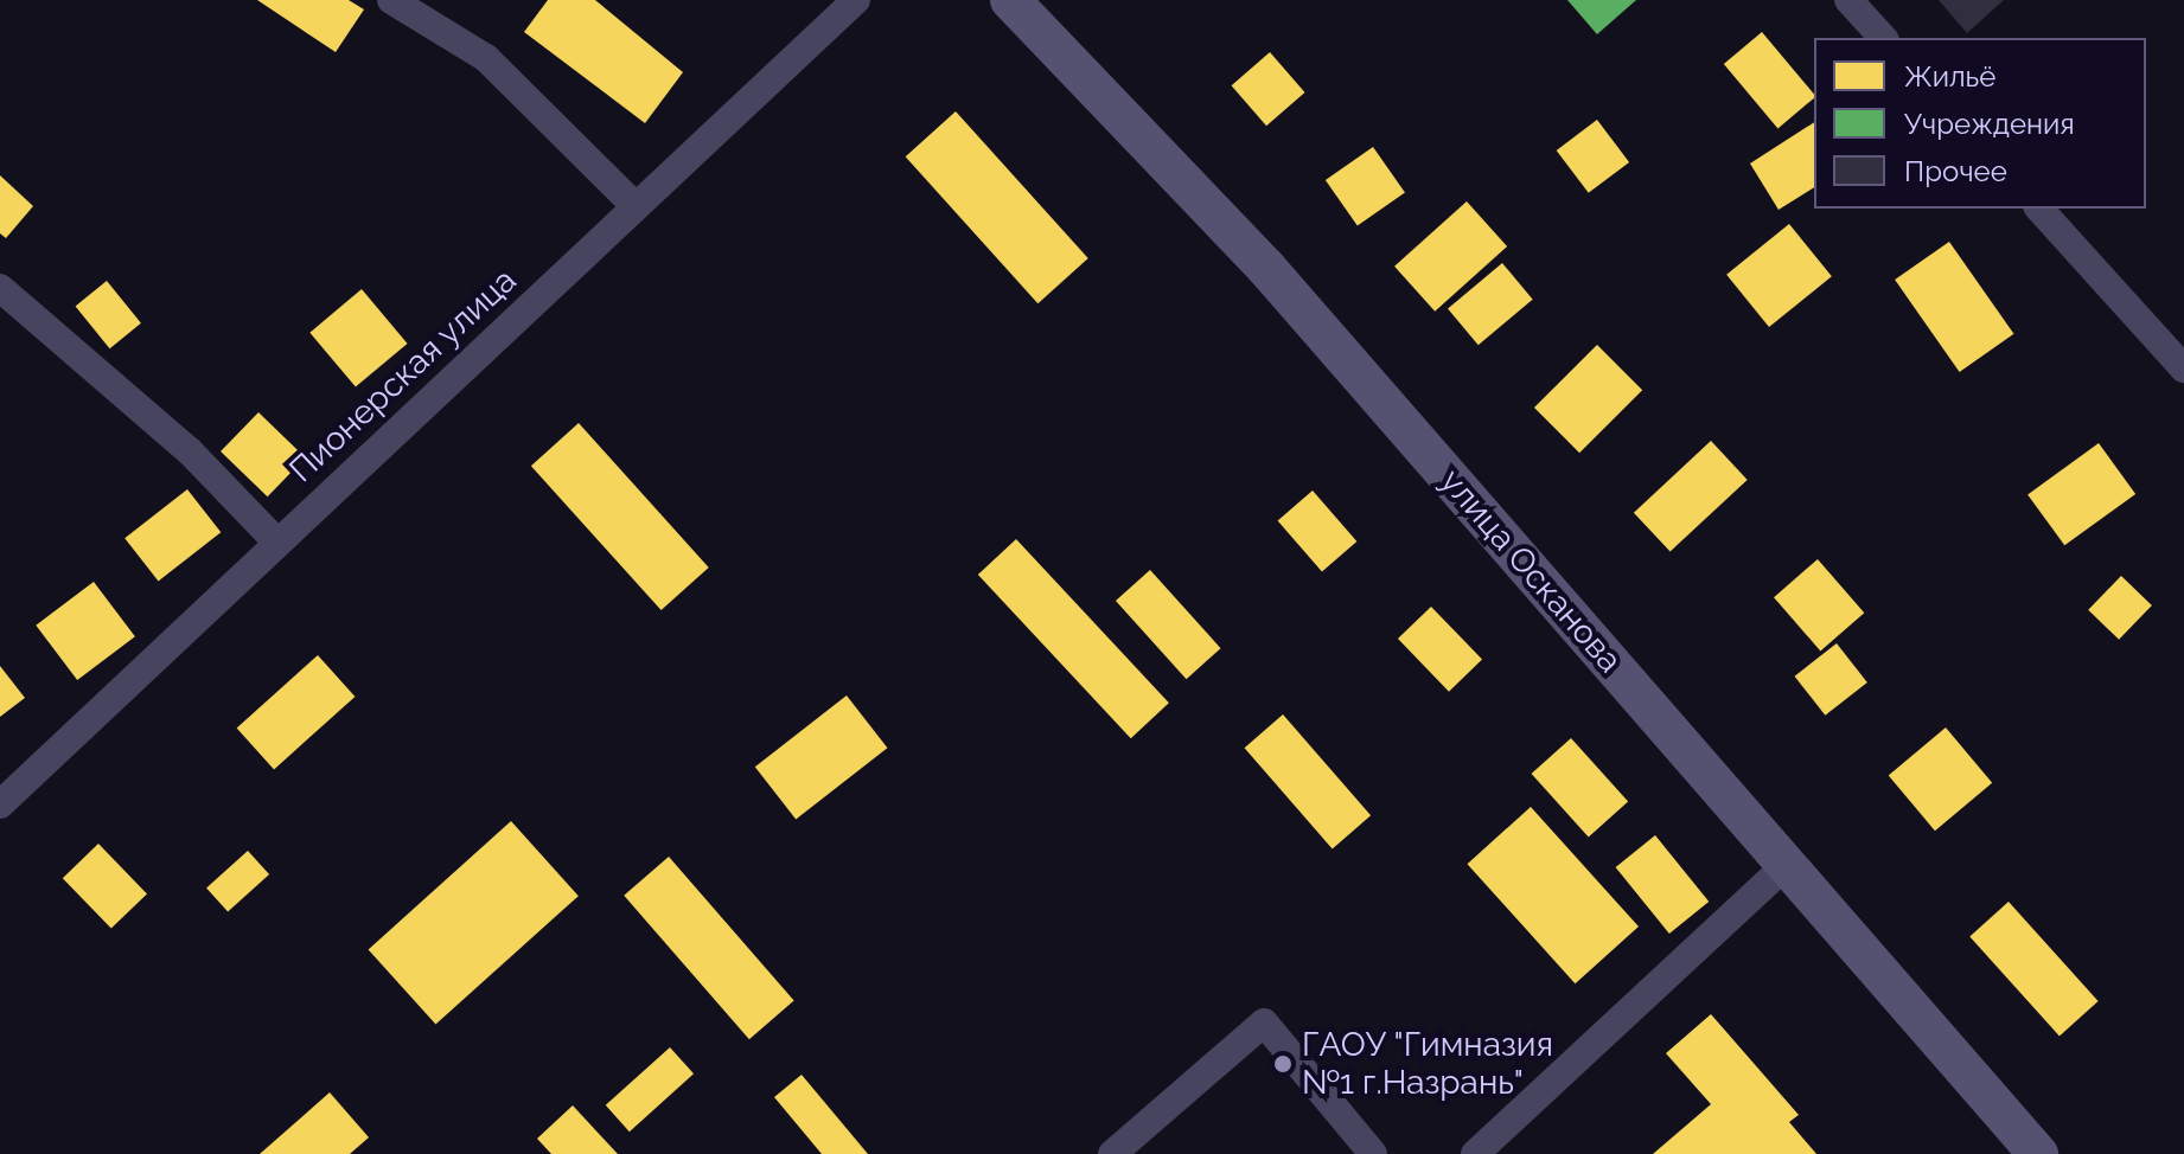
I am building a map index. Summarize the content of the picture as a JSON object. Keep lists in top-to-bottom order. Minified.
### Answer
{"streets":{"main road":["улица Осканова"],"street":["Пионерская улица"]},"places":["ГАОУ \"Гимназия №1 г.Назрань\""],"legend":["Жильё","Учреждения","Прочее"]}
